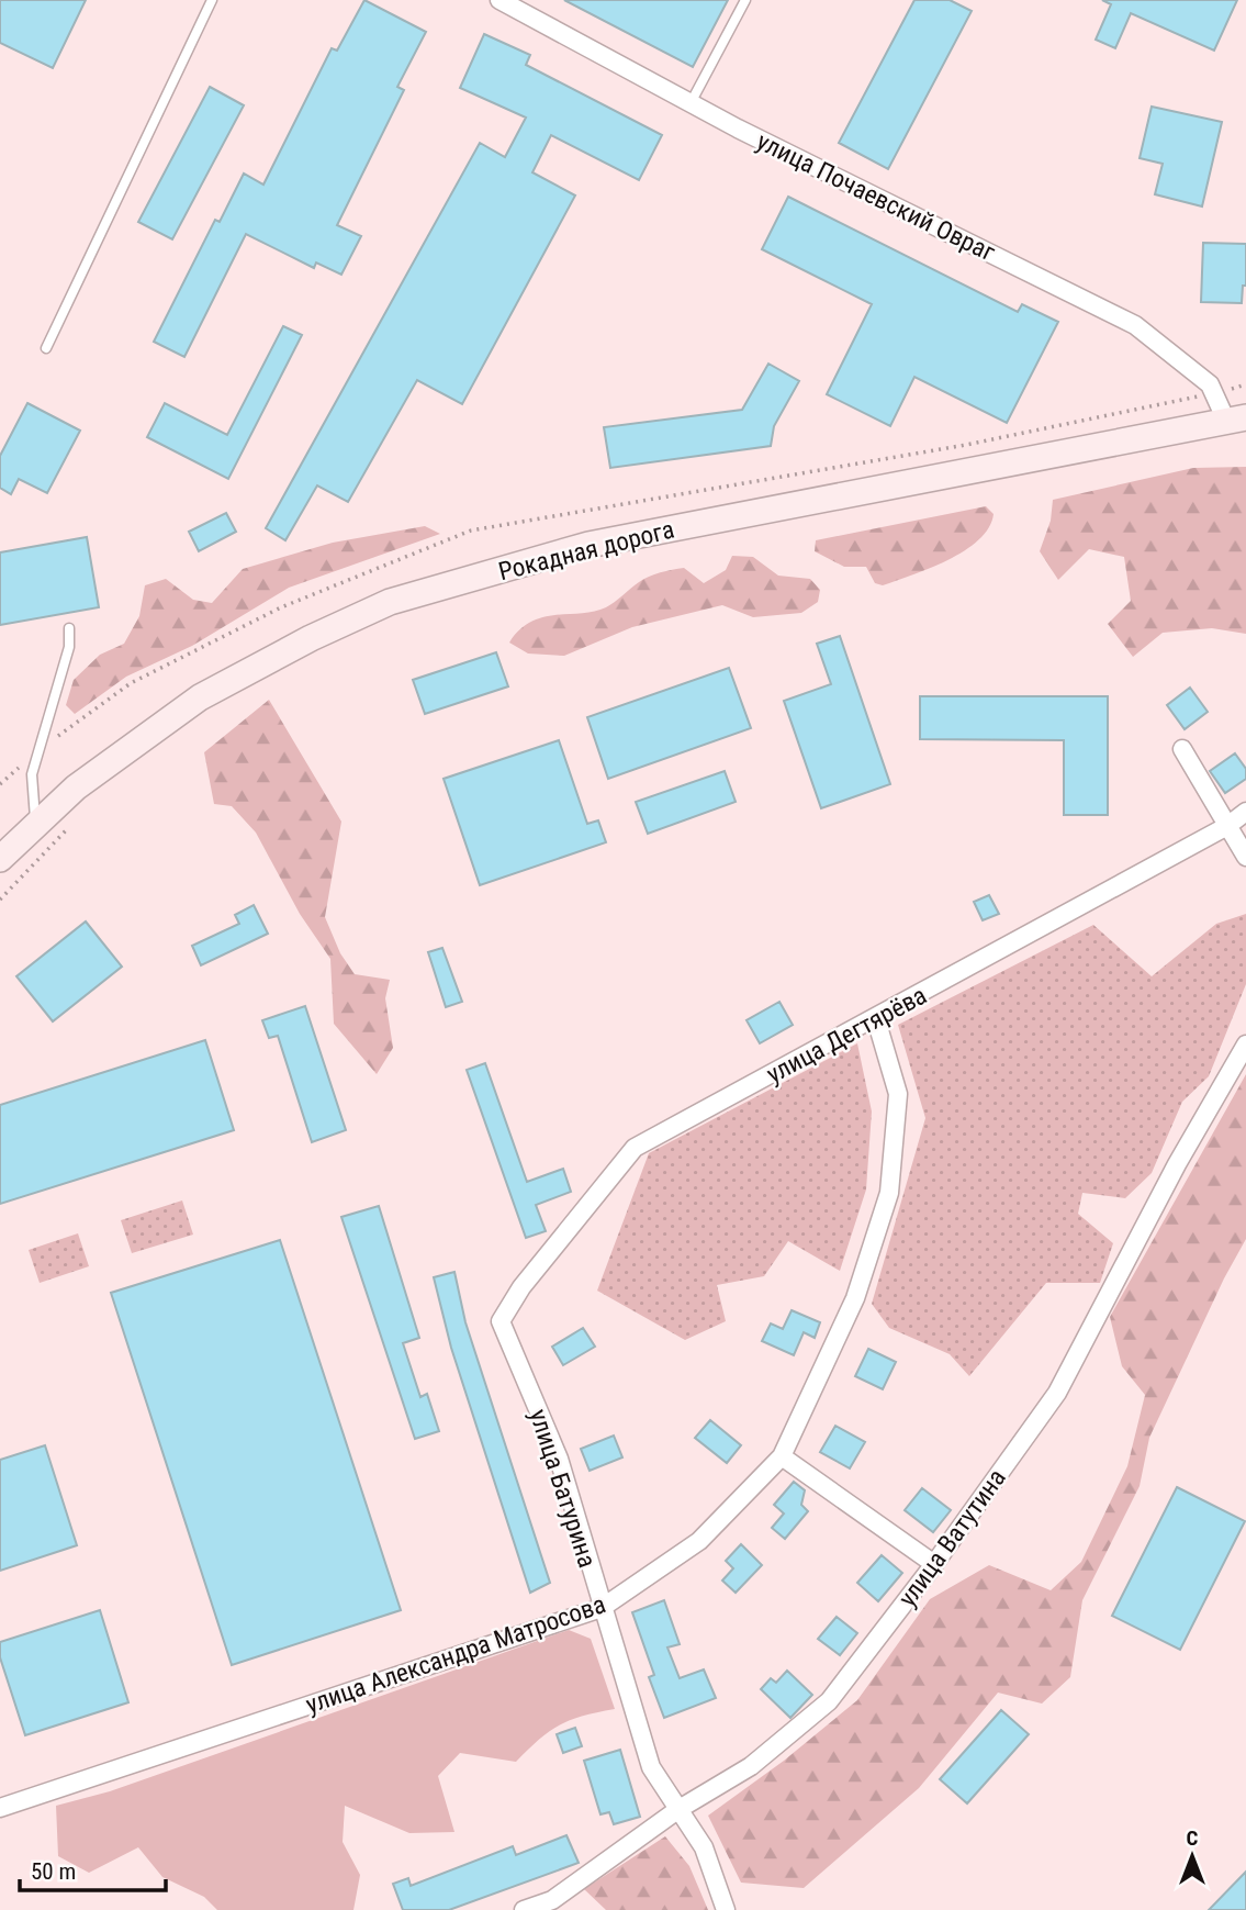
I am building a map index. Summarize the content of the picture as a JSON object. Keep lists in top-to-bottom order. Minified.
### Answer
{"streets":{"main road":["Рокадная дорога"],"street":["улица Почаевский Овраг","улица Дегтярёва","улица Батурина","улица Ватутина","улица Александра Матросова"]},"crossings":[["улица Почаевский Овраг","Рокадная дорога"],["улица Дегтярёва","улица Батурина"],["улица Дегтярёва","улица Александра Матросова"],["улица Батурина","улица Ватутина"],["улица Батурина","улица Александра Матросова"]],"scale_bar":"50 m","north":"top"}
